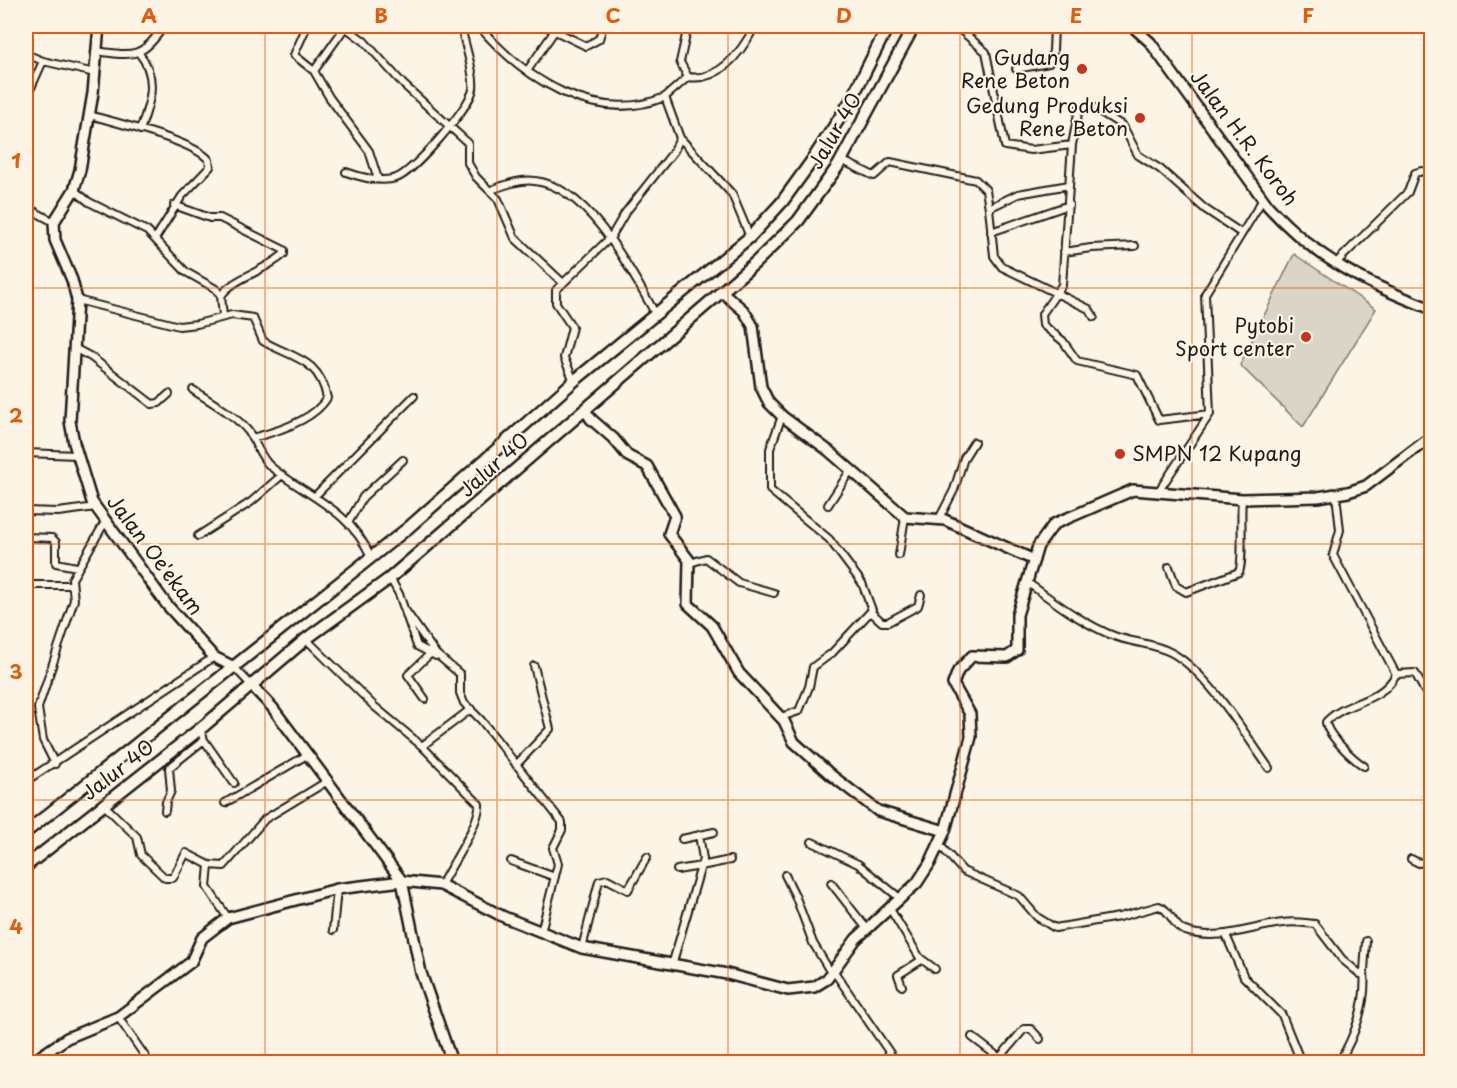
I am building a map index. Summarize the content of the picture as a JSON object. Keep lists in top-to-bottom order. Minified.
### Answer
{"streets":{"highway":["Jalur 40"],"street":["Jalan H.R. Koroh","Jalan Oe'ekam"]},"crossings":[["Jalur 40","Jalan Oe'ekam"]],"places":["Gudang Rene Beton","Gedung Produksi Rene Beton","Pytobi Sport center","SMPN 12 Kupang"],"grid":{"columns":["A","B","C","D","E","F"],"rows":["1","2","3","4"]}}
